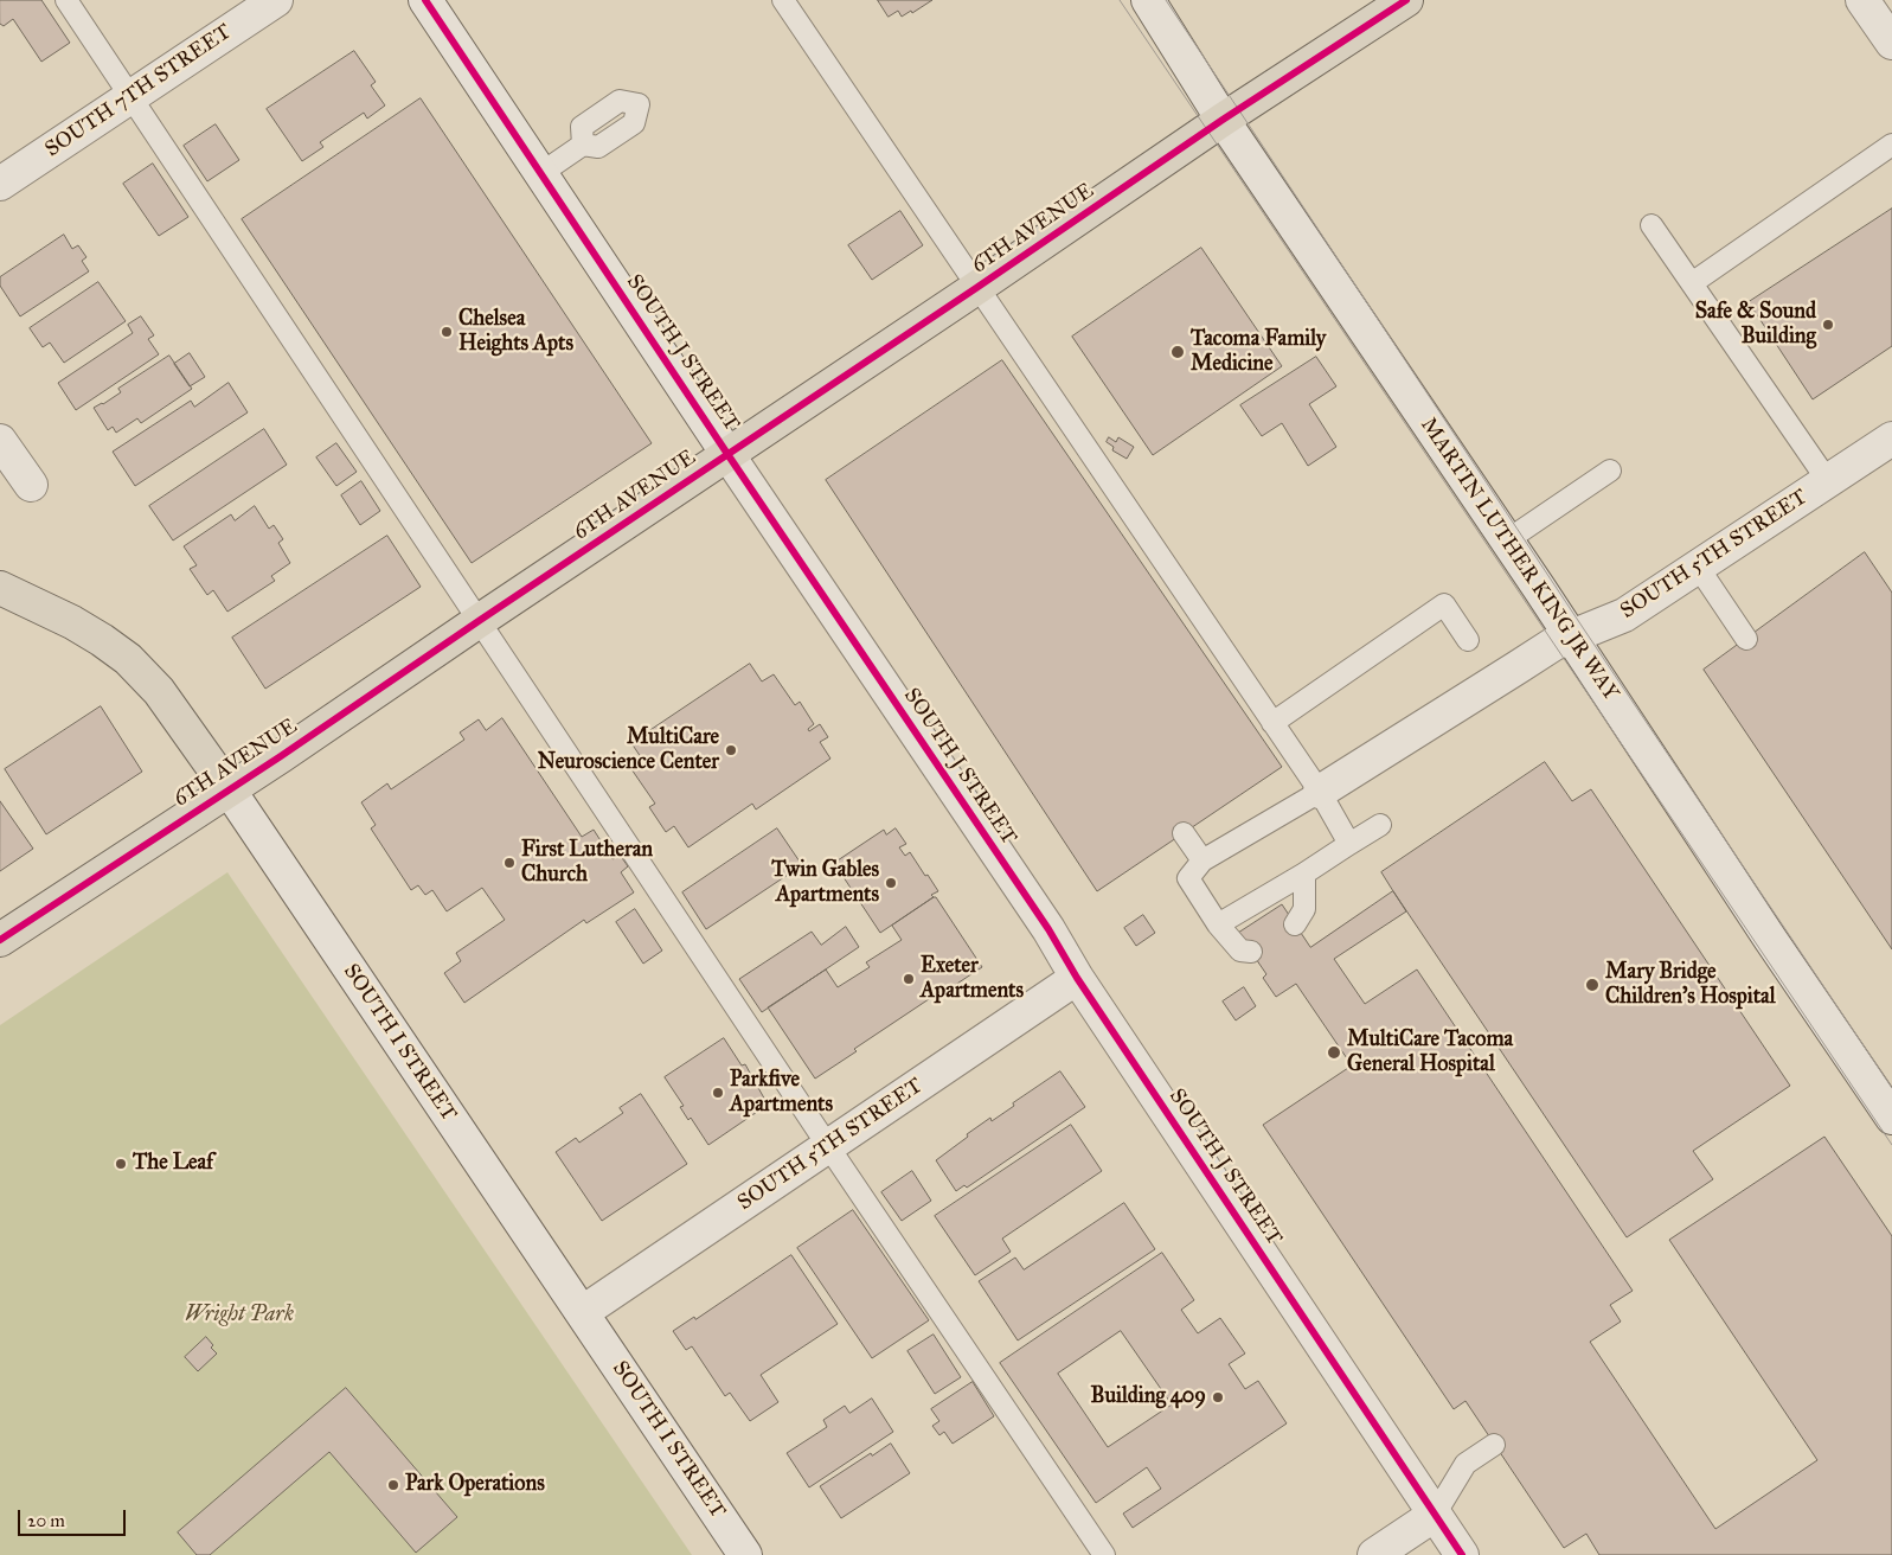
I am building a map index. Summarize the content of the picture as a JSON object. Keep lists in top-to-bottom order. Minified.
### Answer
{"streets":{"main road":["6TH AVENUE","SOUTH I STREET"],"street":["SOUTH 7TH STREET","SOUTH J STREET","SOUTH 5TH STREET","MARTIN LUTHER KING JR WAY"]},"crossings":[["6TH AVENUE","SOUTH J STREET"],["6TH AVENUE","MARTIN LUTHER KING JR WAY"],["6TH AVENUE","SOUTH I STREET"],["SOUTH J STREET","SOUTH 5TH STREET"],["SOUTH 5TH STREET","MARTIN LUTHER KING JR WAY"],["SOUTH 5TH STREET","SOUTH I STREET"]],"parks":["Wright Park"],"places":["Safe & Sound Building","Chelsea Heights Apts","Tacoma Family Medicine","MultiCare Neuroscience Center","First Lutheran Church","Twin Gables Apartments","Exeter Apartments","Mary Bridge Children's Hospital","MultiCare Tacoma General Hospital","Parkfive Apartments","The Leaf","Building 409","Park Operations"],"scale_bar":"20 m"}
